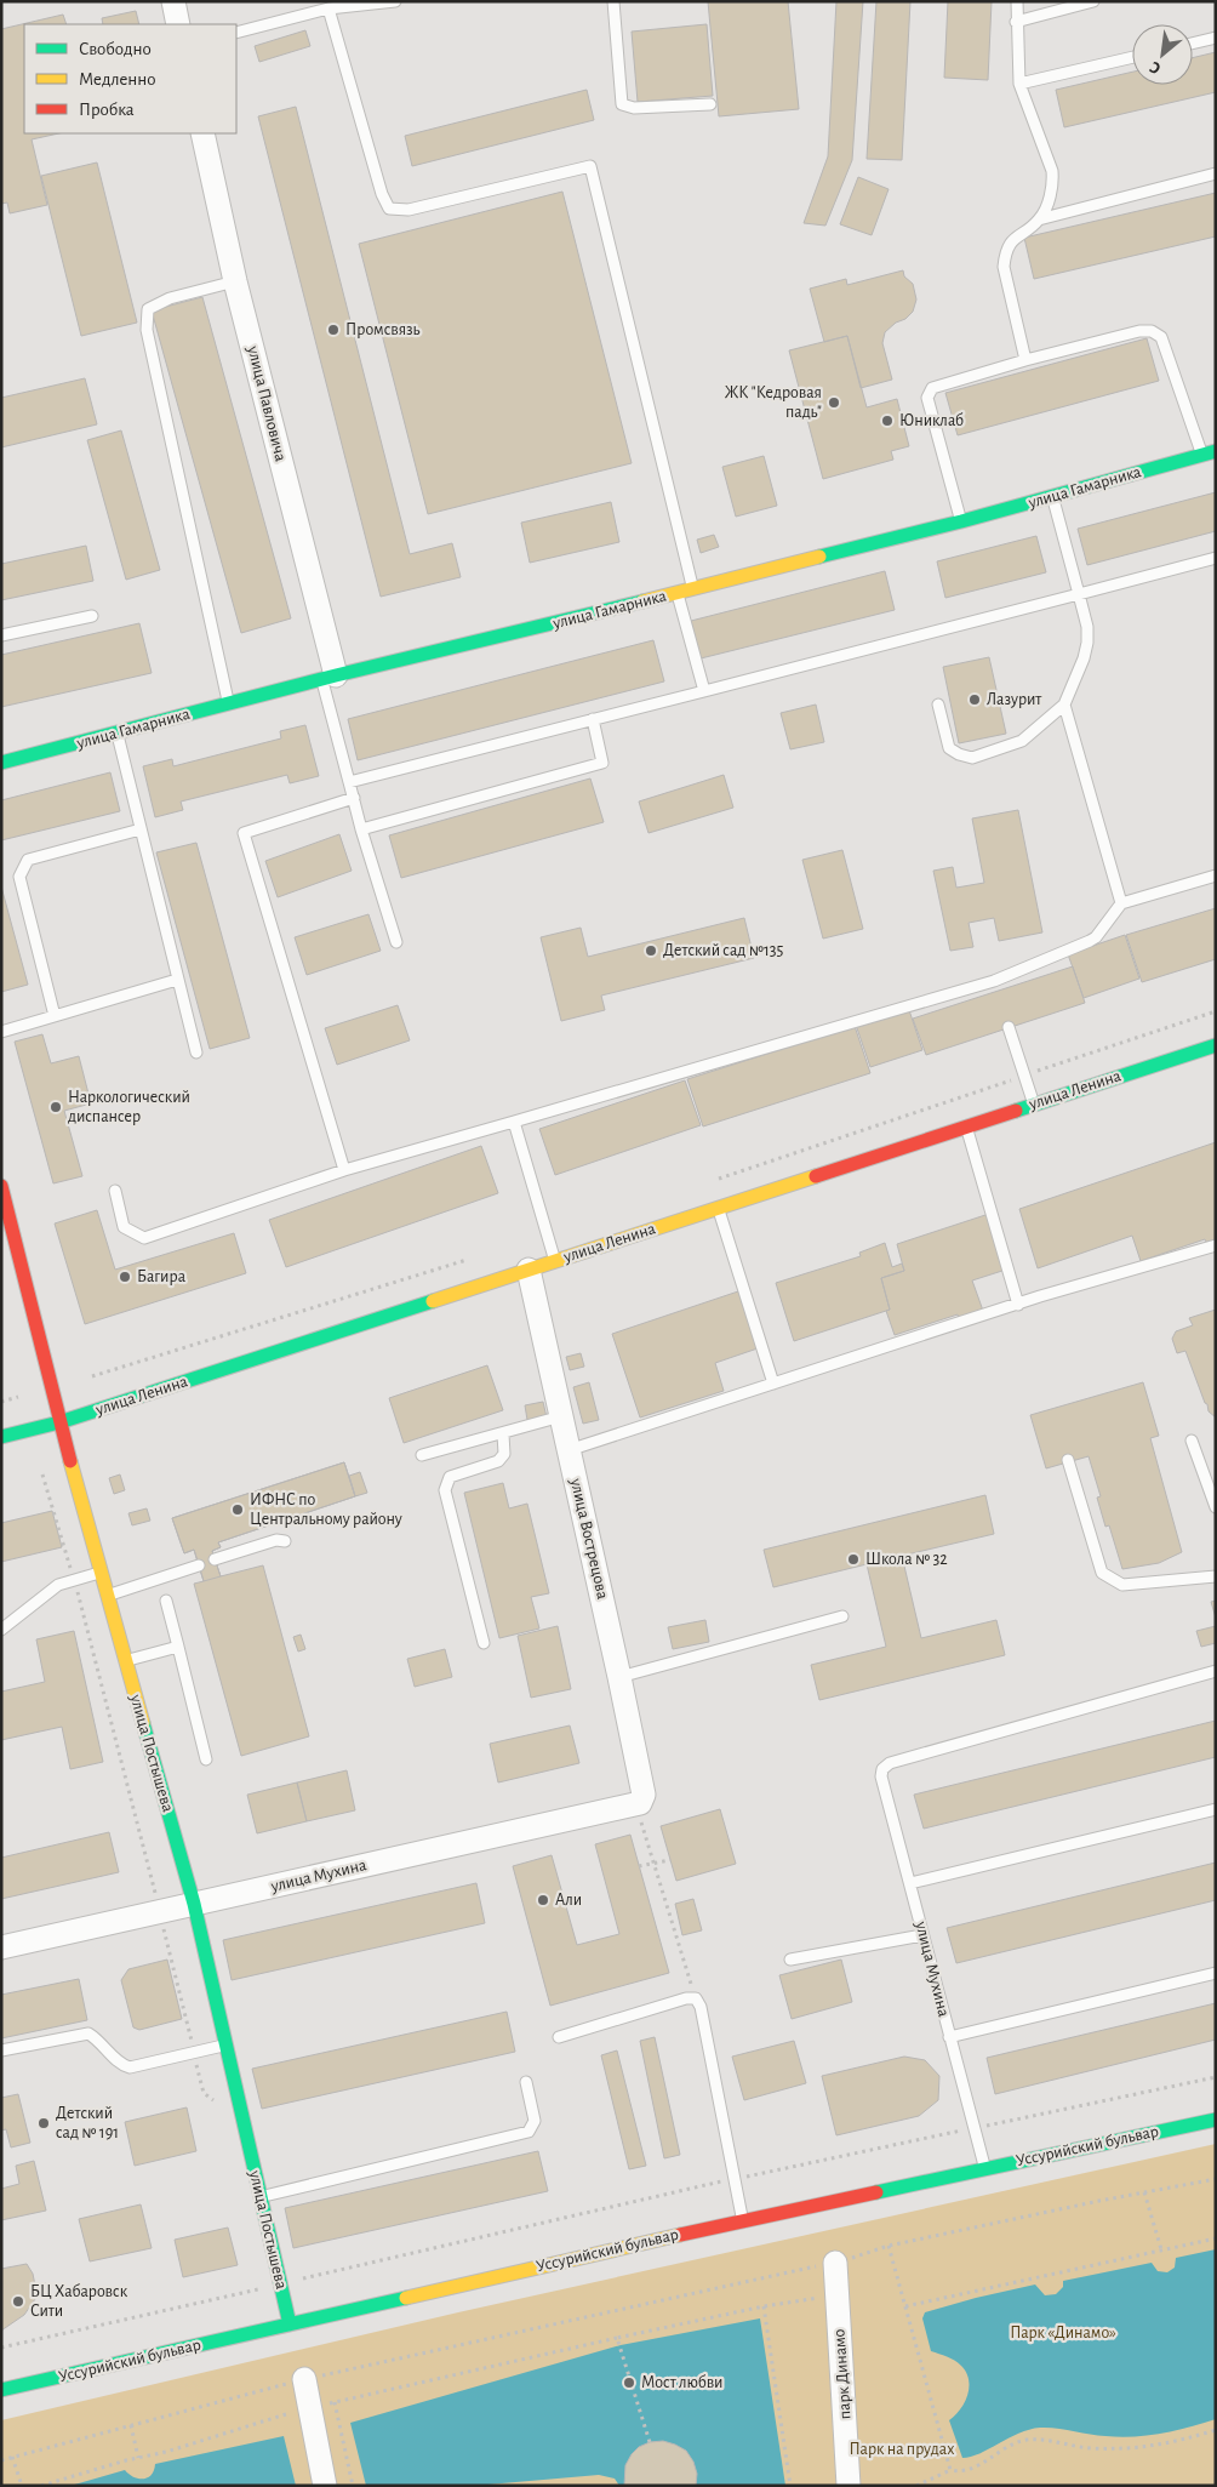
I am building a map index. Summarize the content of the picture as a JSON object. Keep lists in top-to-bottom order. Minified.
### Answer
{"streets":{"street":["улица Павловича","улица Гамарника","улица Ленина","улица Вострецова","улица Постышева","улица Мухина","Уссурийский бульвар","парк Динамо"]},"crossings":[["улица Павловича","улица Гамарника"],["улица Ленина","улица Вострецова"],["улица Ленина","улица Постышева"],["улица Вострецова","улица Мухина"],["улица Постышева","улица Мухина"],["улица Постышева","Уссурийский бульвар"],["улица Мухина","Уссурийский бульвар"]],"parks":["Парк «Динамо»","Парк на прудах"],"places":["Промсвязь","ЖК \"Кедровая падь\"","Юниклаб","Лазурит","Детский сад №135","Наркологический диспансер","Багира","ИФНС по Центральному району","Школа № 32","Али","Детский сад № 191","БЦ Хабаровск Сити","Мост любви"],"legend":["Свободно","Медленно","Пробка"],"north":"bottom left"}
